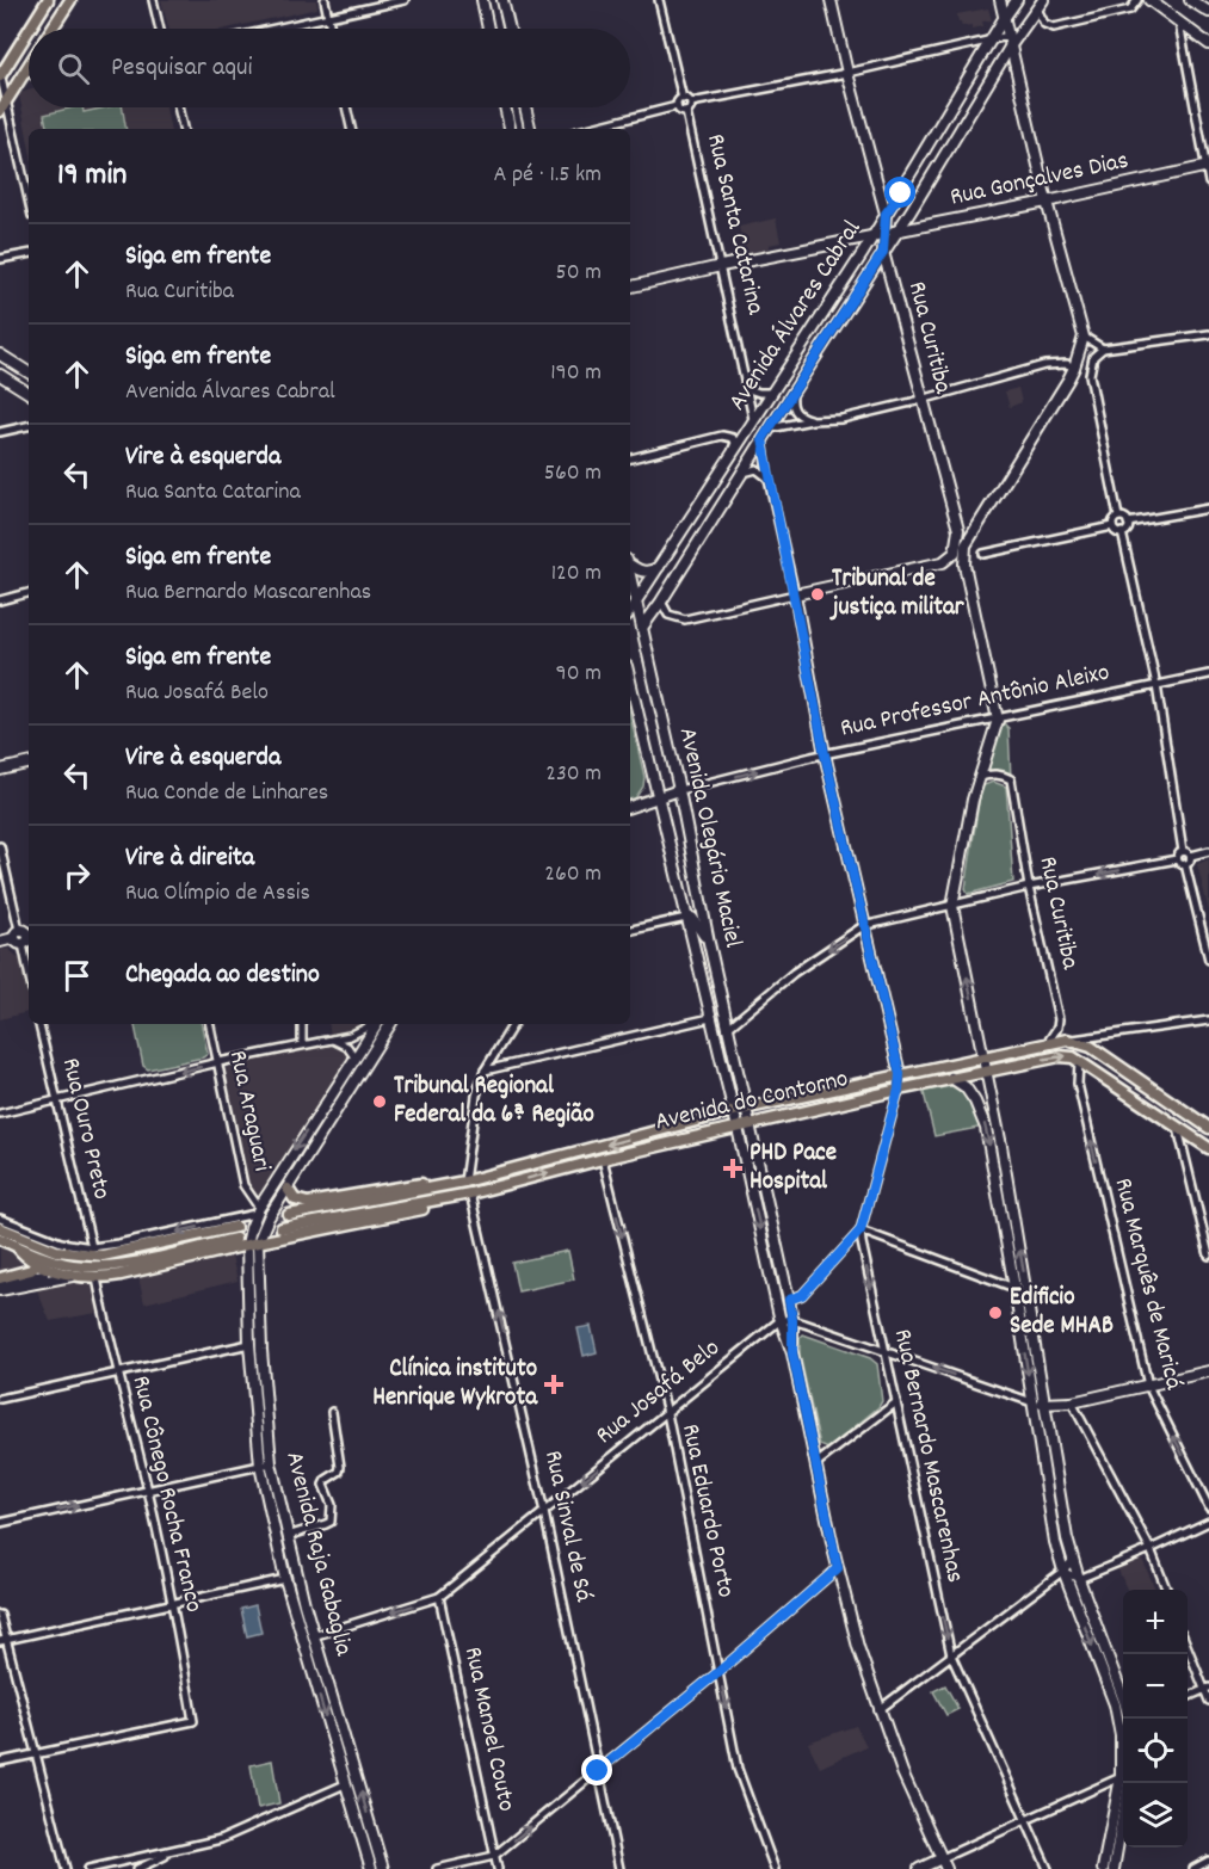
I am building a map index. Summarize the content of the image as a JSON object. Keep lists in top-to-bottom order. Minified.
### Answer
{"streets":{"main road":["Avenida do Contorno"],"street":["Rua Gonçalves Dias","Rua Santa Catarina","Avenida Álvares Cabral","Rua Curitiba","Rua Professor Antônio Aleixo","Avenida Olegário Maciel","Rua Araguari","Rua Ouro Preto","Rua Marquês de Maricá","Rua Josafá Belo","Rua Bernardo Mascarenhas","Rua Cônego Rocha Franco","Rua Eduardo Porto","Rua Sinval de Sá","Avenida Raja Gabaglia","Rua Manoel Couto"]},"crossings":[["Rua Gonçalves Dias","Rua Santa Catarina"],["Rua Gonçalves Dias","Avenida Álvares Cabral"],["Rua Gonçalves Dias","Rua Curitiba"],["Rua Santa Catarina","Avenida Álvares Cabral"],["Avenida Álvares Cabral","Rua Curitiba"],["Avenida Álvares Cabral","Avenida Olegário Maciel"],["Rua Curitiba","Avenida do Contorno"],["Rua Professor Antônio Aleixo","Avenida Olegário Maciel"],["Avenida Olegário Maciel","Avenida do Contorno"],["Avenida Olegário Maciel","Rua Josafá Belo"],["Avenida do Contorno","Rua Marquês de Maricá"],["Avenida do Contorno","Rua Bernardo Mascarenhas"],["Avenida do Contorno","Rua Eduardo Porto"],["Avenida do Contorno","Rua Sinval de Sá"],["Rua Josafá Belo","Rua Eduardo Porto"],["Rua Josafá Belo","Rua Sinval de Sá"],["Rua Josafá Belo","Avenida Raja Gabaglia"],["Rua Josafá Belo","Rua Manoel Couto"]],"one_way":["Rua Marquês de Maricá","Rua Josafá Belo","Rua Bernardo Mascarenhas","Rua Eduardo Porto","Rua Sinval de Sá"],"places":{"other":["Tribunal de justiça militar","Tribunal Regional Federal da 6ª Região","Edificio Sede MHAB"],"health":["PHD Pace Hospital","Clínica instituto Henrique Wykrota"]},"page":{"search":"Pesquisar aqui","heading":["19 min","A pé · 1.5 km"],"list":[["Siga em frente","Rua Curitiba","50 m"],["Siga em frente","Avenida Álvares Cabral","190 m"],["Vire à esquerda","Rua Santa Catarina","560 m"],["Siga em frente","Rua Bernardo Mascarenhas","120 m"],["Siga em frente","Rua Josafá Belo","90 m"],["Vire à esquerda","Rua Conde de Linhares","230 m"],["Vire à direita","Rua Olímpio de Assis","260 m"],"Chegada ao destino"],"map_buttons":["+","−"]}}
